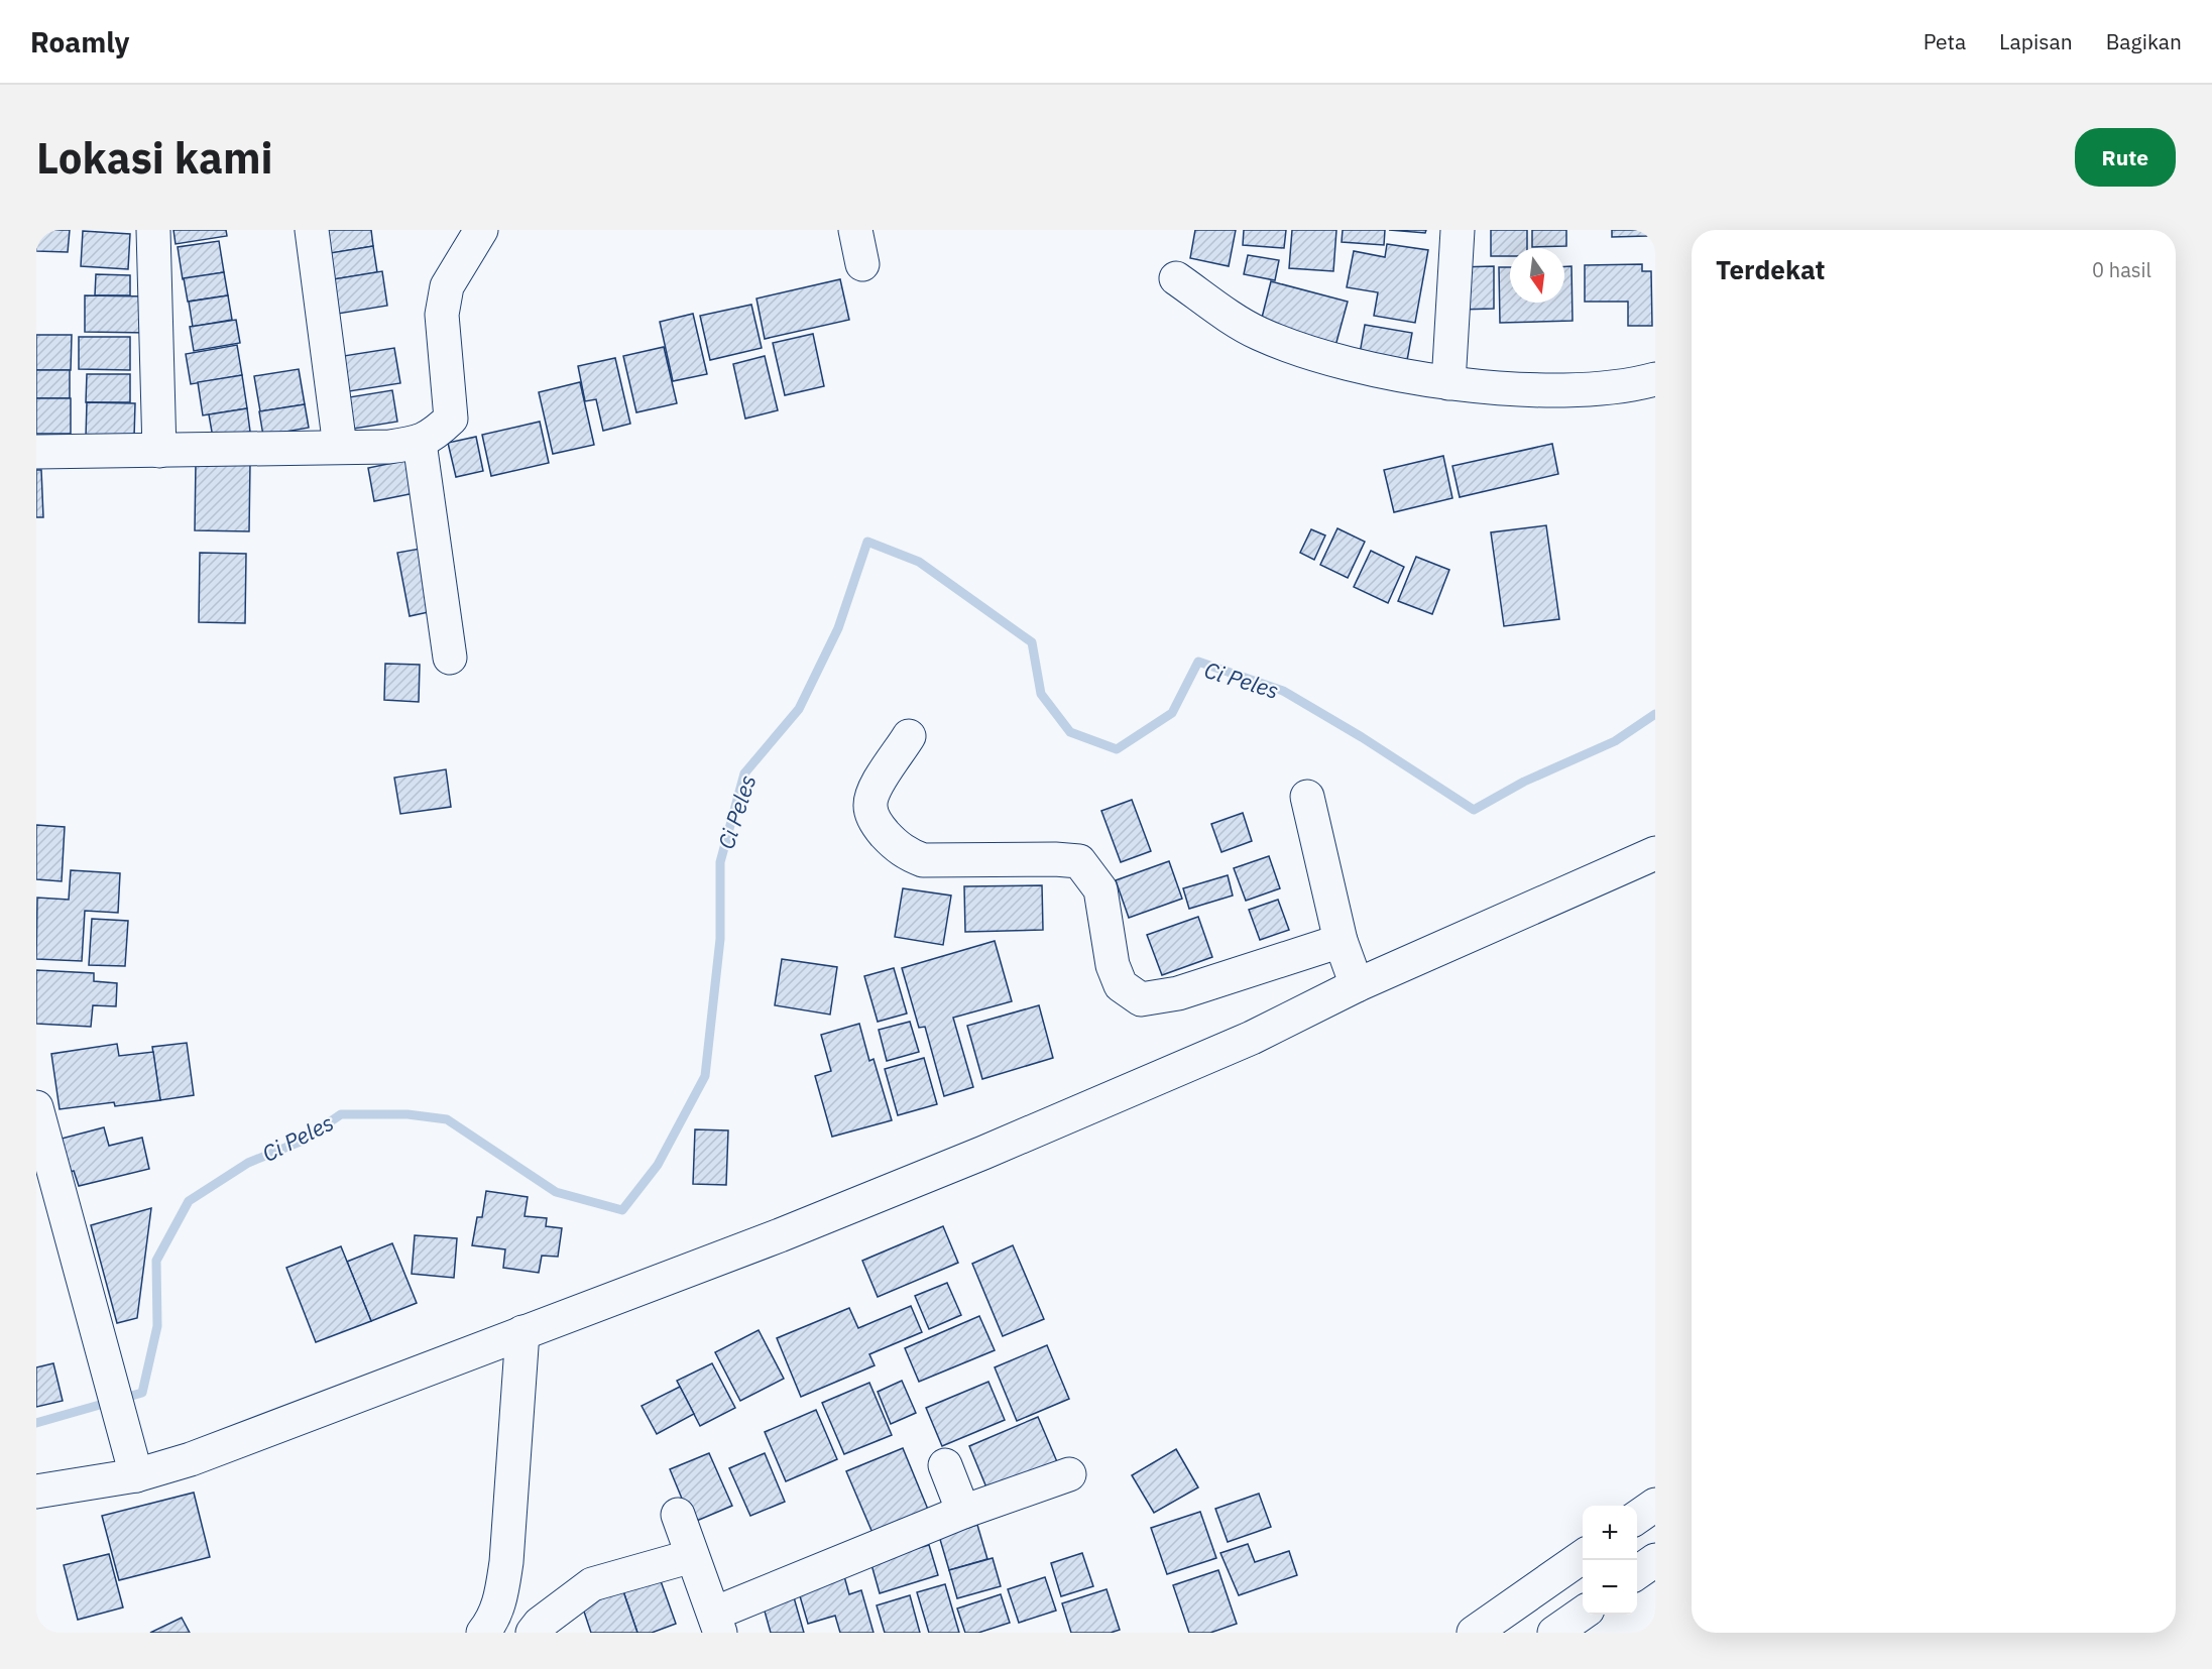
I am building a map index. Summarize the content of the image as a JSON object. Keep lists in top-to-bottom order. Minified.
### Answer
{"water":["Ci Peles"],"north":"bottom","page":{"header":"Roamly","nav":["Peta","Lapisan","Bagikan"],"buttons":"Rute","title":"Lokasi kami","heading":["Terdekat","0 hasil"],"map_buttons":["+","−"]}}
